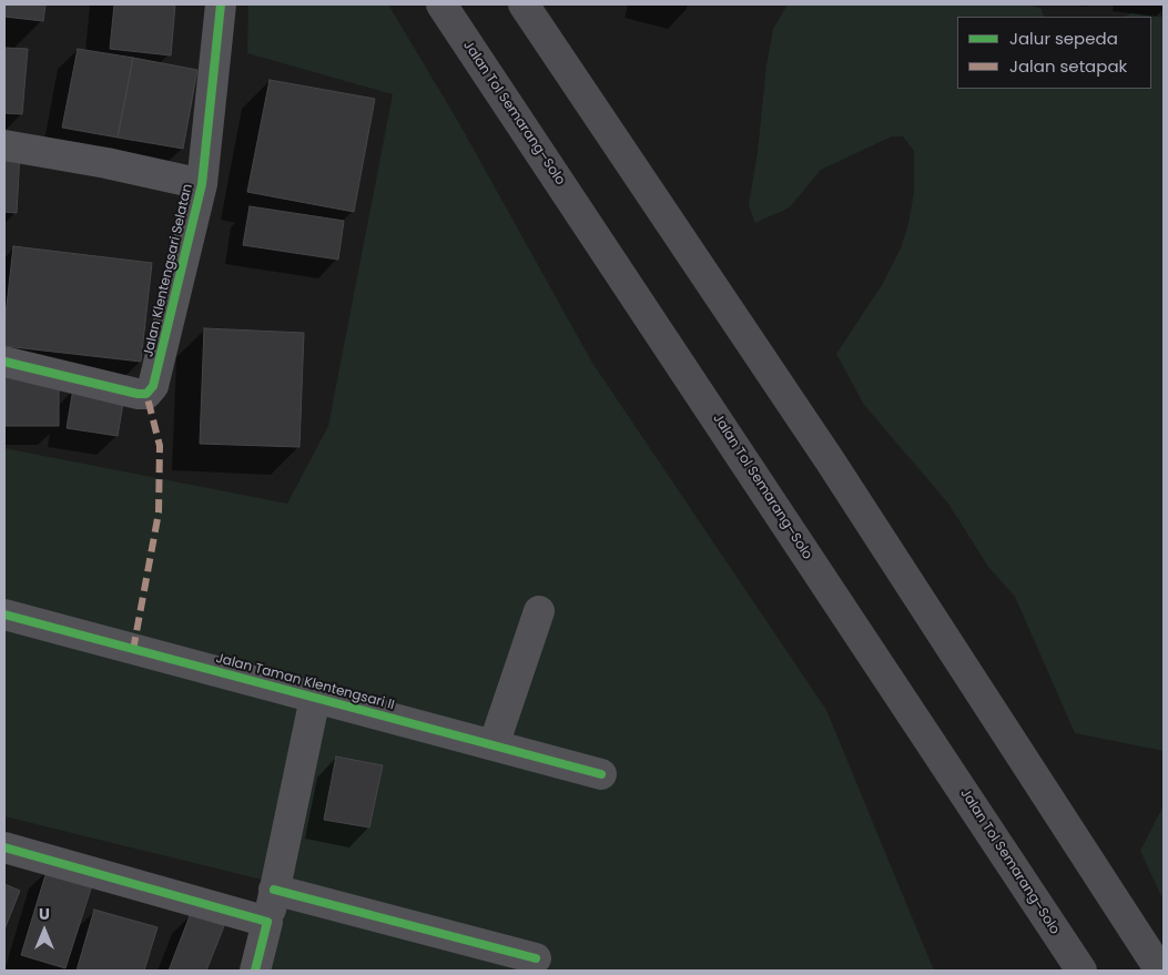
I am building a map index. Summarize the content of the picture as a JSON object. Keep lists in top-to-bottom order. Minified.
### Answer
{"streets":{"highway":["Jalan Tol Semarang–Solo"],"street":["Jalan Klentengsari Selatan","Jalan Taman Klentengsari II"]},"legend":["Jalur sepeda","Jalan setapak"],"north":"top"}
